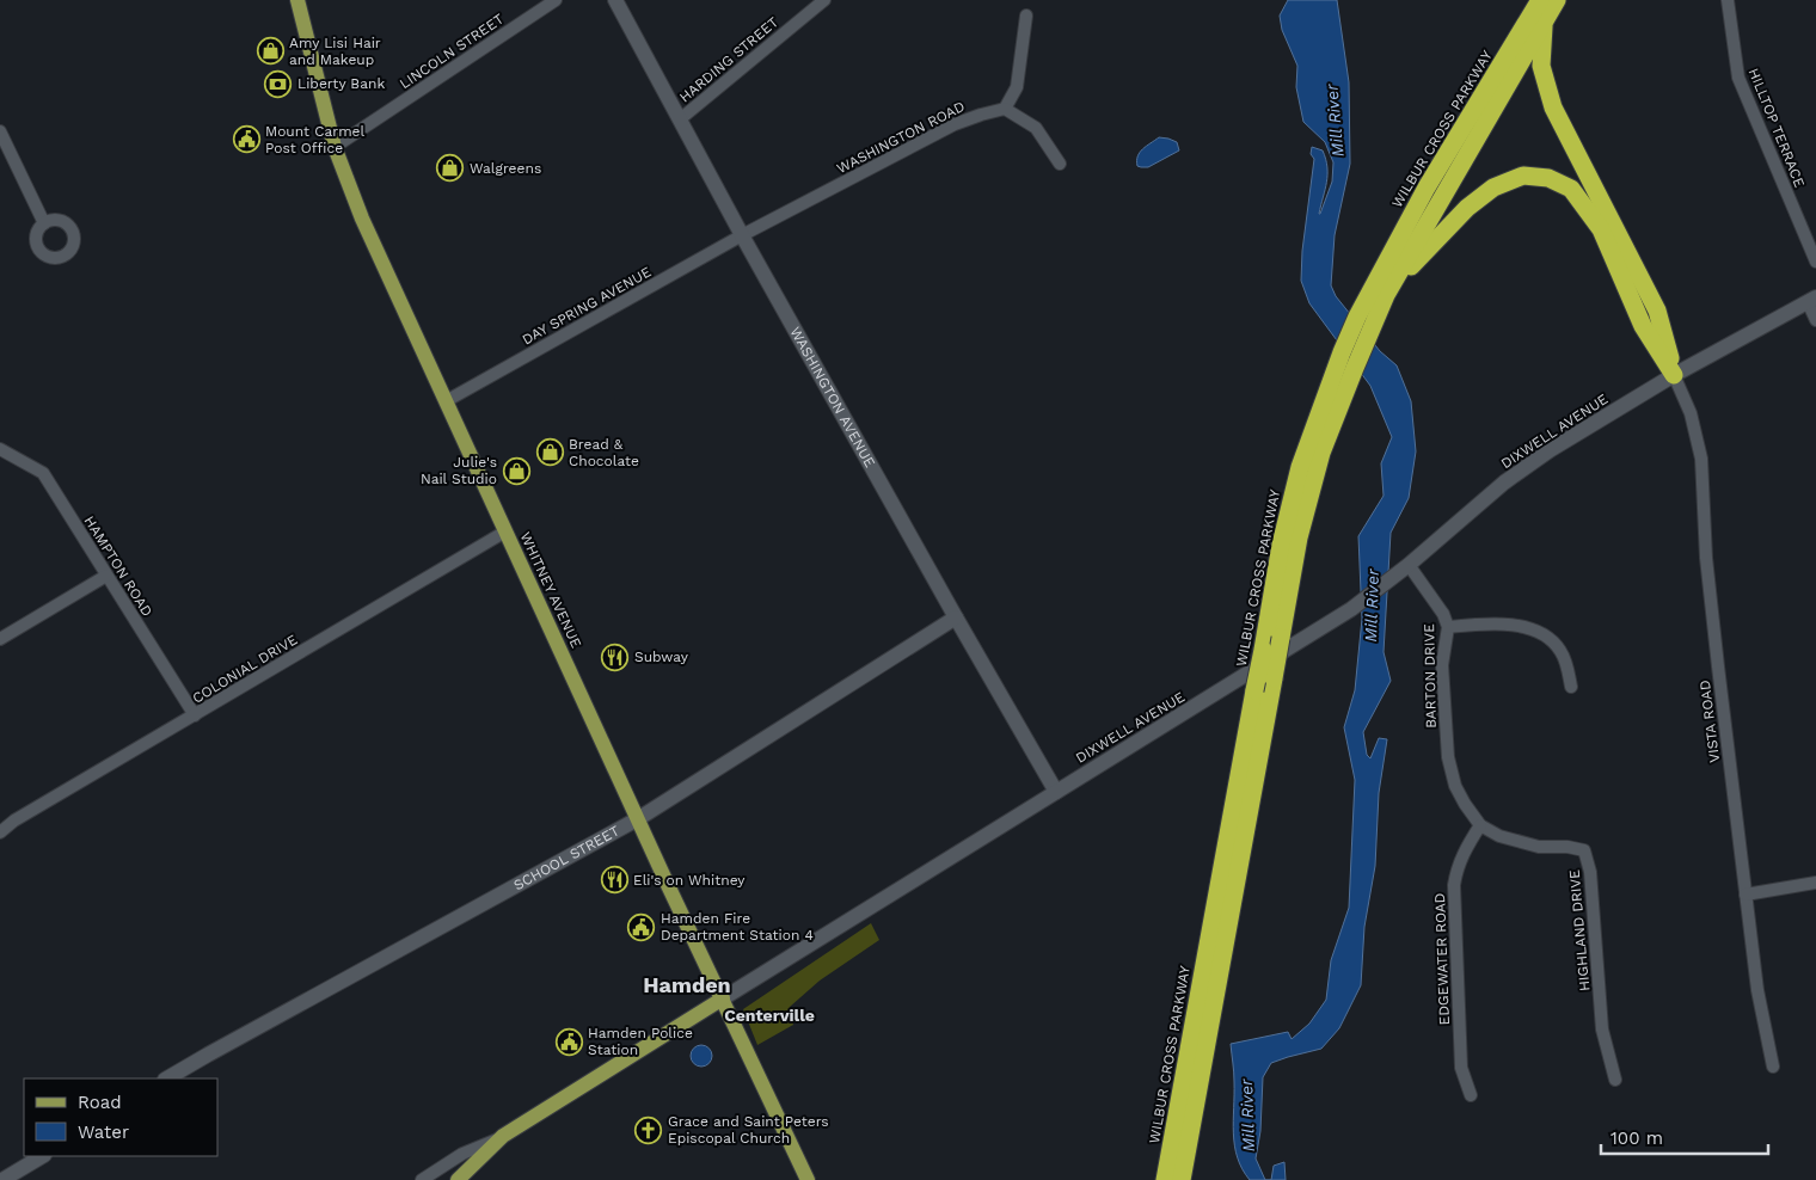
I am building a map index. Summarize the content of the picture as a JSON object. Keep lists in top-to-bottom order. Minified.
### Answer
{"streets":{"highway":["WILBUR CROSS PARKWAY"],"main road":["DIXWELL AVENUE","WHITNEY AVENUE"],"street":["LINCOLN STREET","HARDING STREET","HILLTOP TERRACE","WASHINGTON ROAD","DAY SPRING AVENUE","WASHINGTON AVENUE","HAMPTON ROAD","COLONIAL DRIVE","BARTON DRIVE","VISTA ROAD","SCHOOL STREET","HIGHLAND DRIVE","EDGEWATER ROAD"]},"crossings":[["LINCOLN STREET","WHITNEY AVENUE"],["HARDING STREET","WASHINGTON AVENUE"],["WASHINGTON ROAD","DAY SPRING AVENUE"],["WASHINGTON ROAD","WASHINGTON AVENUE"],["DAY SPRING AVENUE","WASHINGTON AVENUE"],["DAY SPRING AVENUE","WHITNEY AVENUE"],["WASHINGTON AVENUE","DIXWELL AVENUE"],["WASHINGTON AVENUE","SCHOOL STREET"],["DIXWELL AVENUE","WHITNEY AVENUE"],["DIXWELL AVENUE","BARTON DRIVE"],["DIXWELL AVENUE","VISTA ROAD"],["HAMPTON ROAD","COLONIAL DRIVE"],["WHITNEY AVENUE","COLONIAL DRIVE"],["WHITNEY AVENUE","SCHOOL STREET"],["BARTON DRIVE","HIGHLAND DRIVE"],["BARTON DRIVE","EDGEWATER ROAD"],["HIGHLAND DRIVE","EDGEWATER ROAD"]],"districts":["Hamden","Centerville"],"water":["Mill River"],"places":{"shop":["Amy Lisi Hair and Makeup","Walgreens","Bread & Chocolate","Julie's Nail Studio"],"bank":["Liberty Bank"],"public building":["Mount Carmel Post Office","Hamden Fire Department Station 4","Hamden Police Station"],"restaurant":["Subway","Eli's on Whitney"],"church":["Grace and Saint Peters Episcopal Church"]},"legend":["Road","Water"],"scale_bar":"100 m"}
